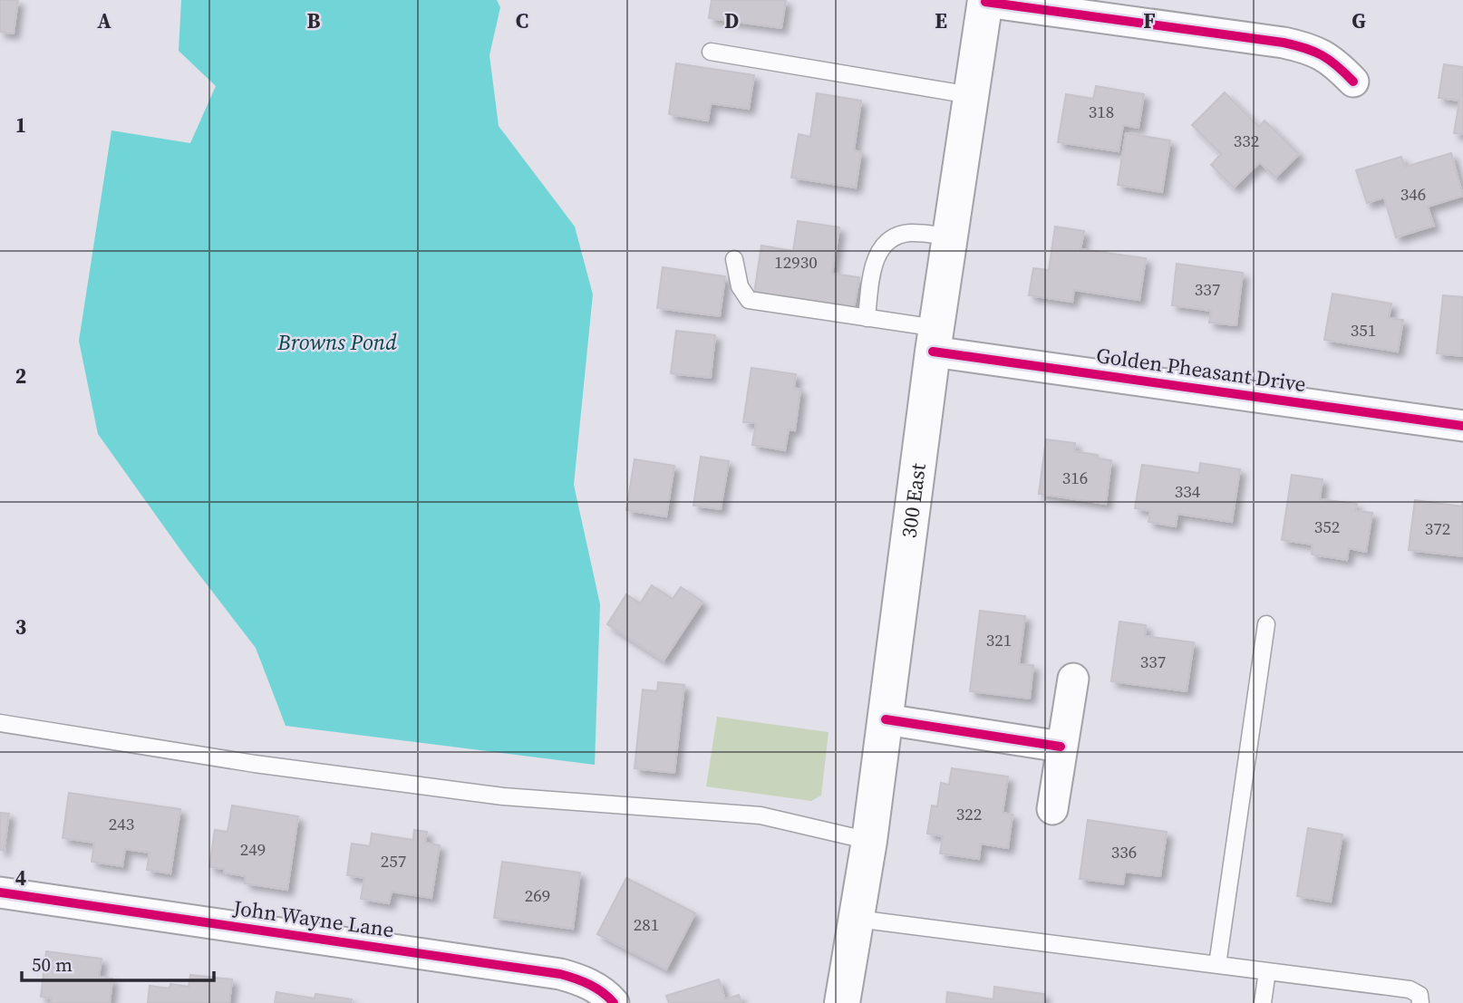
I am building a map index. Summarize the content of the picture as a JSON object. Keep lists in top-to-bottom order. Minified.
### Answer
{"streets":{"main road":["300 East"],"street":["Golden Pheasant Drive","John Wayne Lane"]},"crossings":[["Golden Pheasant Drive","300 East"]],"water":["Browns Pond"],"house_numbers":["318","332","346","12930","337","351","316","334","352","372","321","337","322","243","249","336","257","269","281"],"scale_bar":"50 m","grid":{"columns":["A","B","C","D","E","F","G"],"rows":["1","2","3","4"]}}
